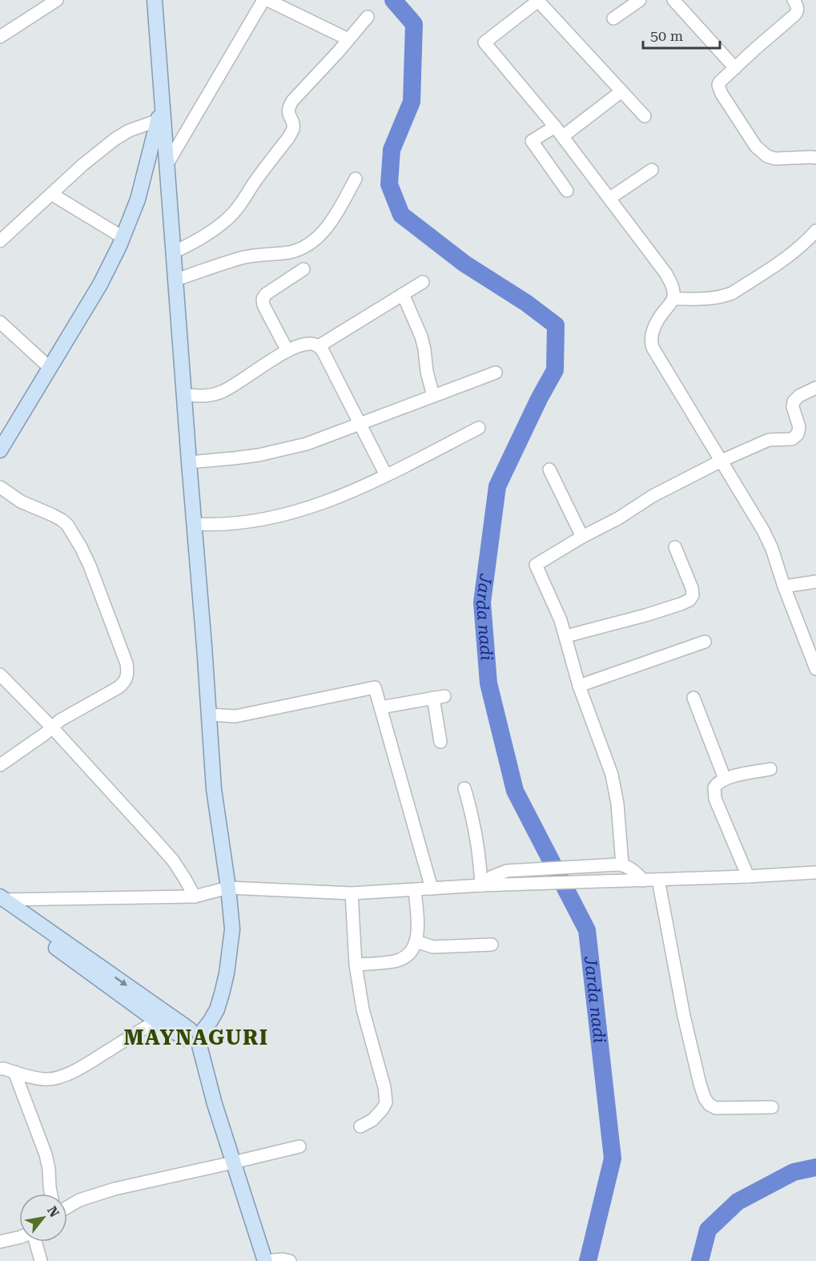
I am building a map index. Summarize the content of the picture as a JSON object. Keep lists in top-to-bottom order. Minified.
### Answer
{"districts":["MAYNAGURI"],"water":["Jarda nadi"],"scale_bar":"50 m","north":"top right"}
